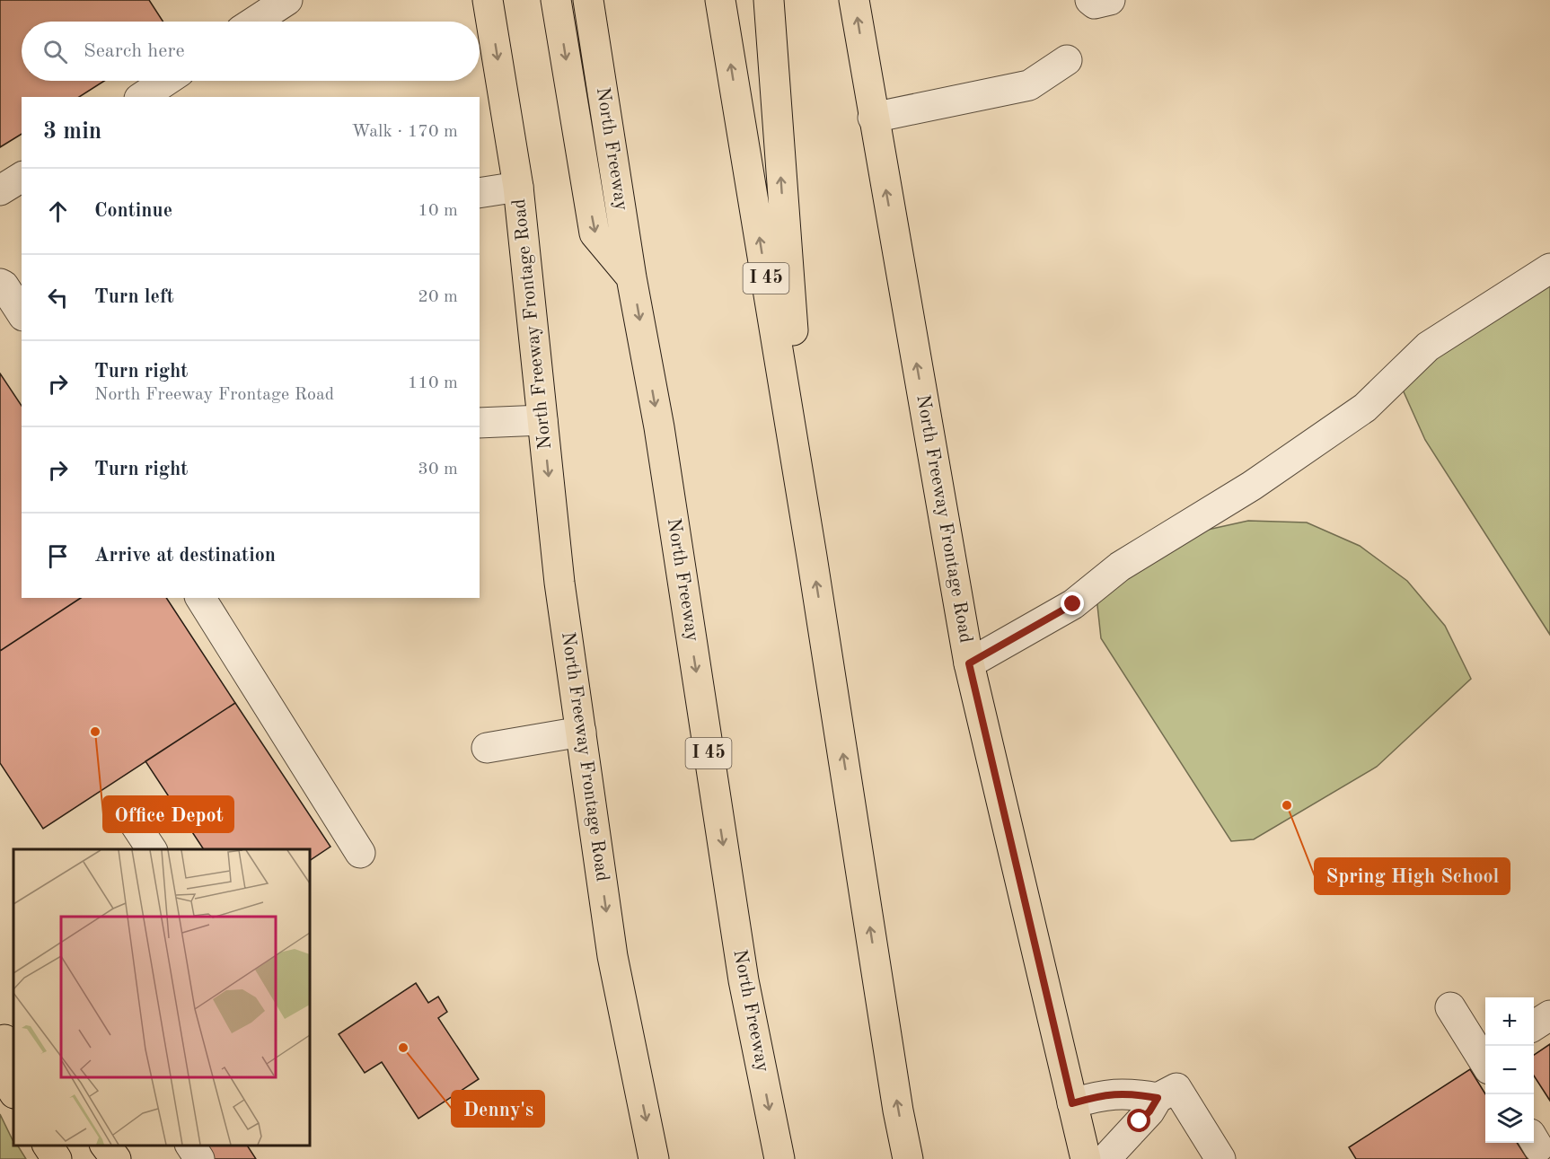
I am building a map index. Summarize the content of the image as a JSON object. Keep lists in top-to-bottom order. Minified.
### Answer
{"streets":{"main road":["North Freeway","I 45","North Freeway Frontage Road"]},"places":["Office Depot","Spring High School","Denny's"],"page":{"search":"Search here","heading":["3 min","Walk · 170 m"],"list":[["Continue","10 m"],["Turn left","20 m"],["Turn right","North Freeway Frontage Road","110 m"],["Turn right","30 m"],"Arrive at destination"],"map_buttons":["+","−"]}}
